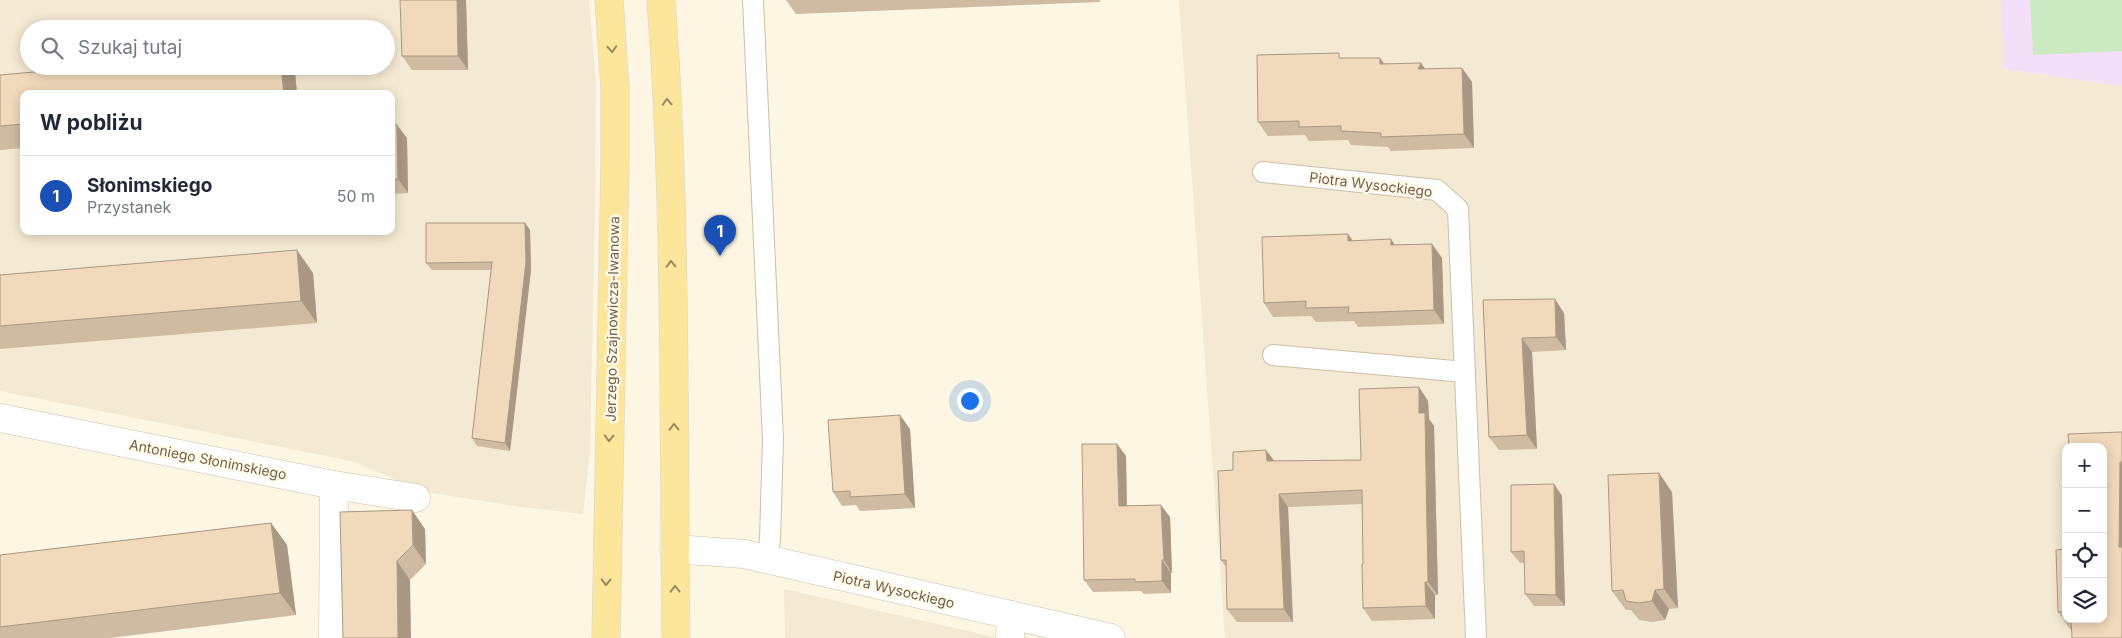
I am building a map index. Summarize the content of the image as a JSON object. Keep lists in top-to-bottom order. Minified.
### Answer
{"streets":{"main road":["Jerzego Szajnowicza-Iwanowa"],"street":["Piotra Wysockiego","Antoniego Słonimskiego"]},"page":{"search":"Szukaj tutaj","heading":"W pobliżu","list":[{"mark":"1","name":"Słonimskiego","note":"Przystanek","value":"50 m"}],"pins":"1","map_buttons":["+","−"]}}
